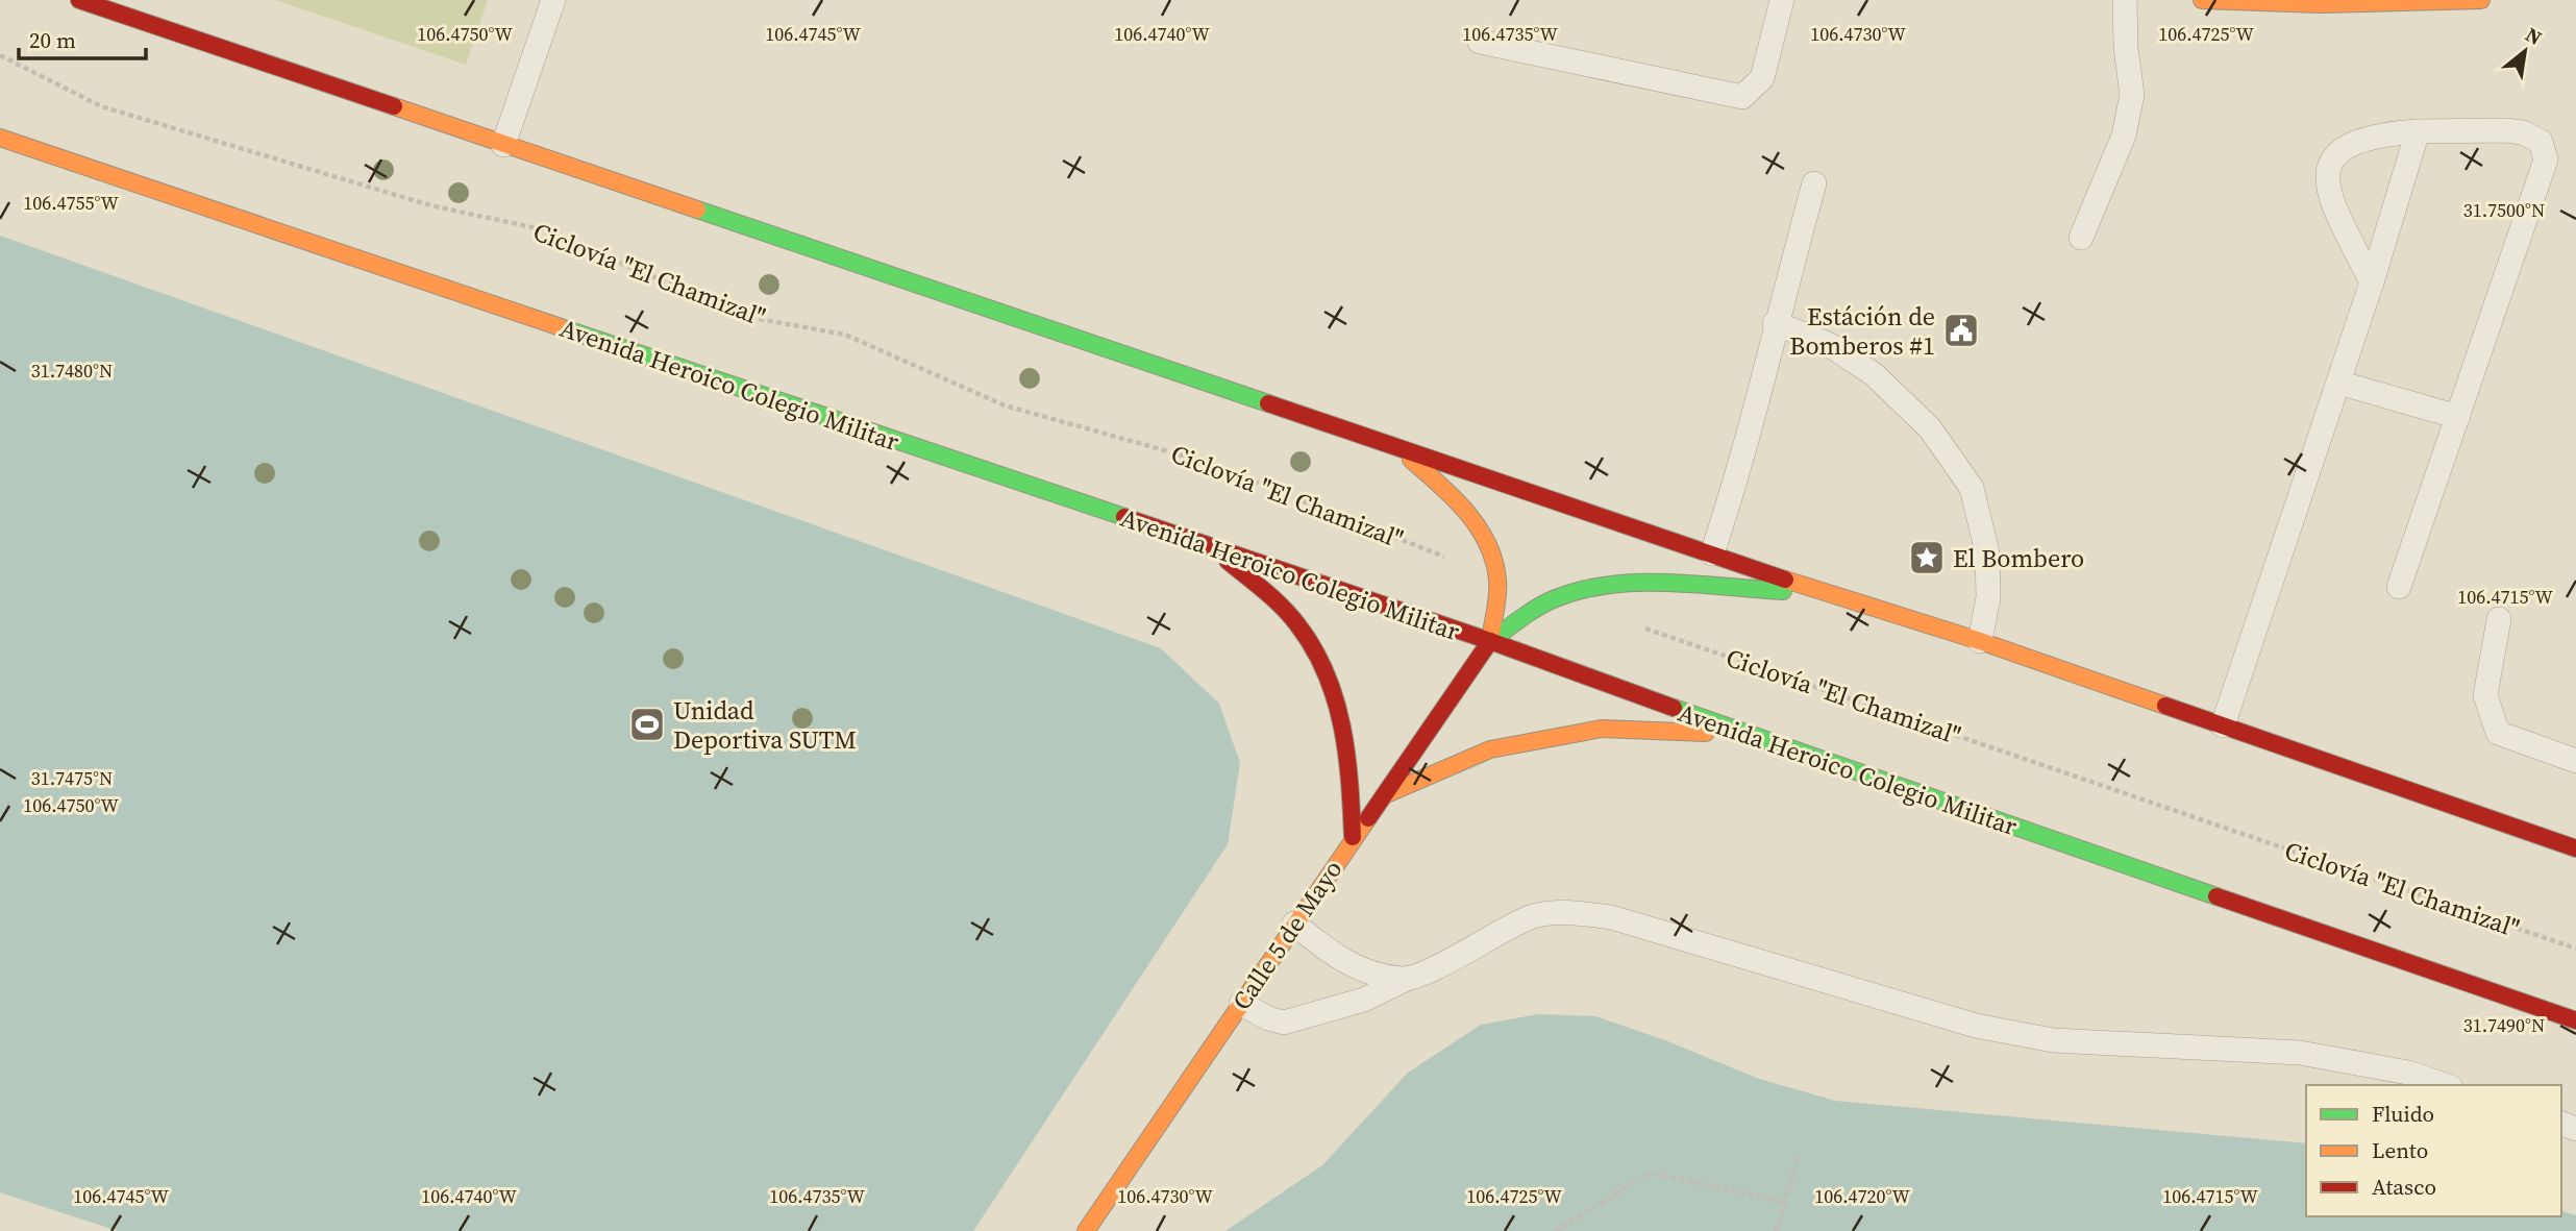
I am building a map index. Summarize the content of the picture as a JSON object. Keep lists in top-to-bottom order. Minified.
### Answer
{"streets":{"main road":["Avenida Heroico Colegio Militar","Calle 5 de Mayo"],"path":["Ciclovía \"El Chamizal\""]},"crossings":[["Avenida Heroico Colegio Militar","Calle 5 de Mayo"]],"places":{"public building":["Estáción de Bomberos #1"],"place":["El Bombero"],"sports":["Unidad Deportiva SUTM"]},"legend":["Fluido","Lento","Atasco"],"scale_bar":"20 m","north":"top right","coordinates":["106.4745°W","106.4735°W","106.4750°W","106.4740°W","106.4730°W","106.4725°W","106.4755°W","31.7500°N","31.7480°N","106.4715°W","31.7475°N","31.7490°N","106.4720°W"]}
